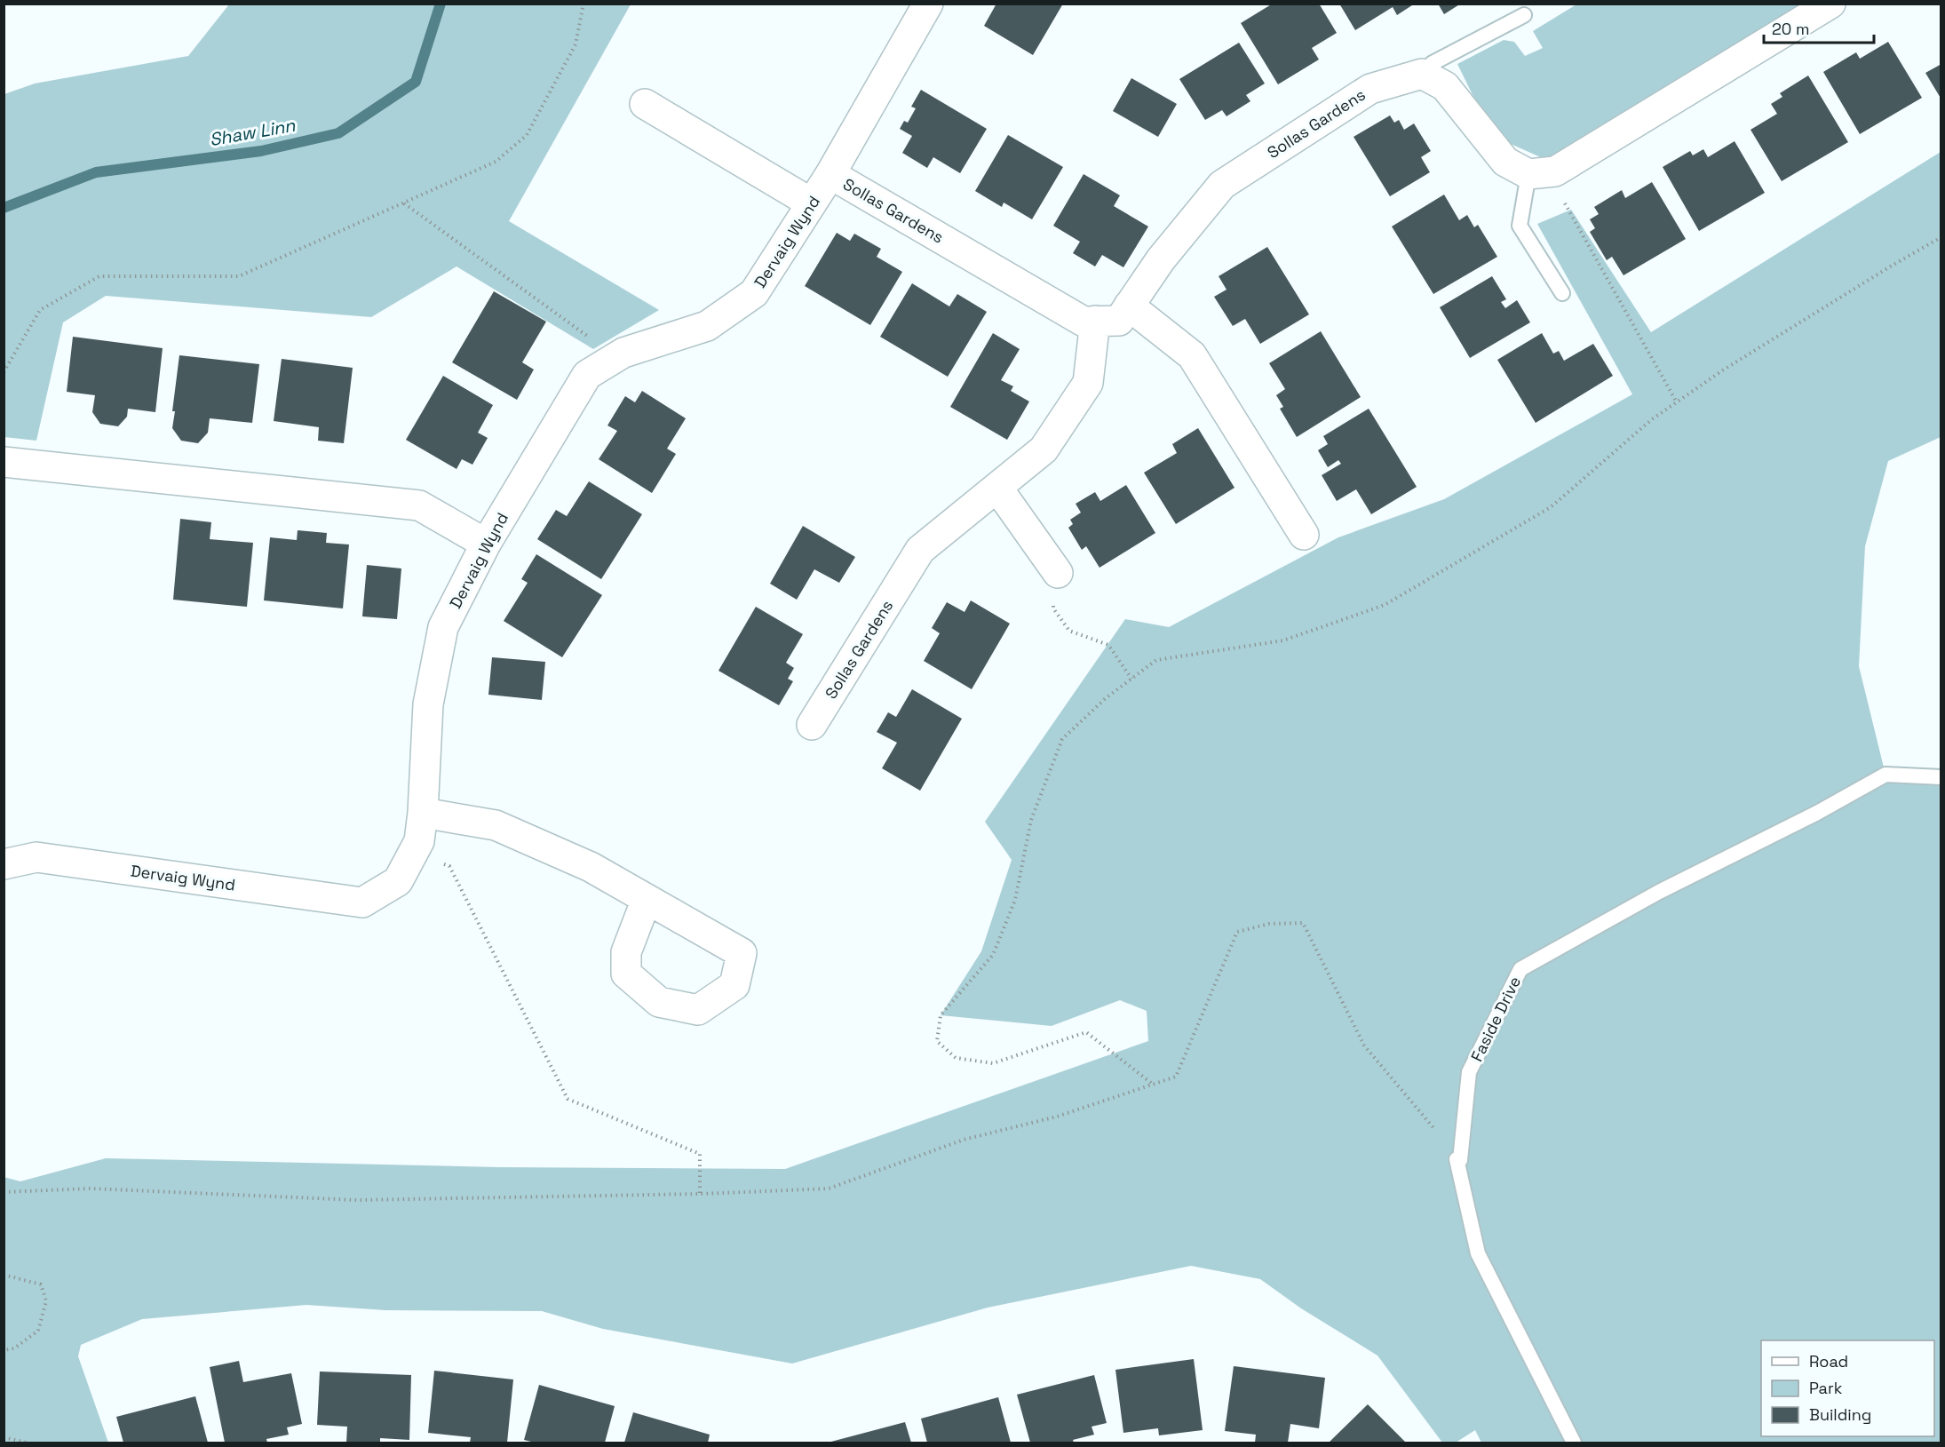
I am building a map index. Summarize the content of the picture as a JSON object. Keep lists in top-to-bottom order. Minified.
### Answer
{"streets":{"street":["Sollas Gardens","Dervaig Wynd"],"lane":["Faside Drive"]},"crossings":[["Sollas Gardens","Dervaig Wynd"]],"water":["Shaw Linn"],"legend":["Road","Park","Building"],"scale_bar":"20 m"}
